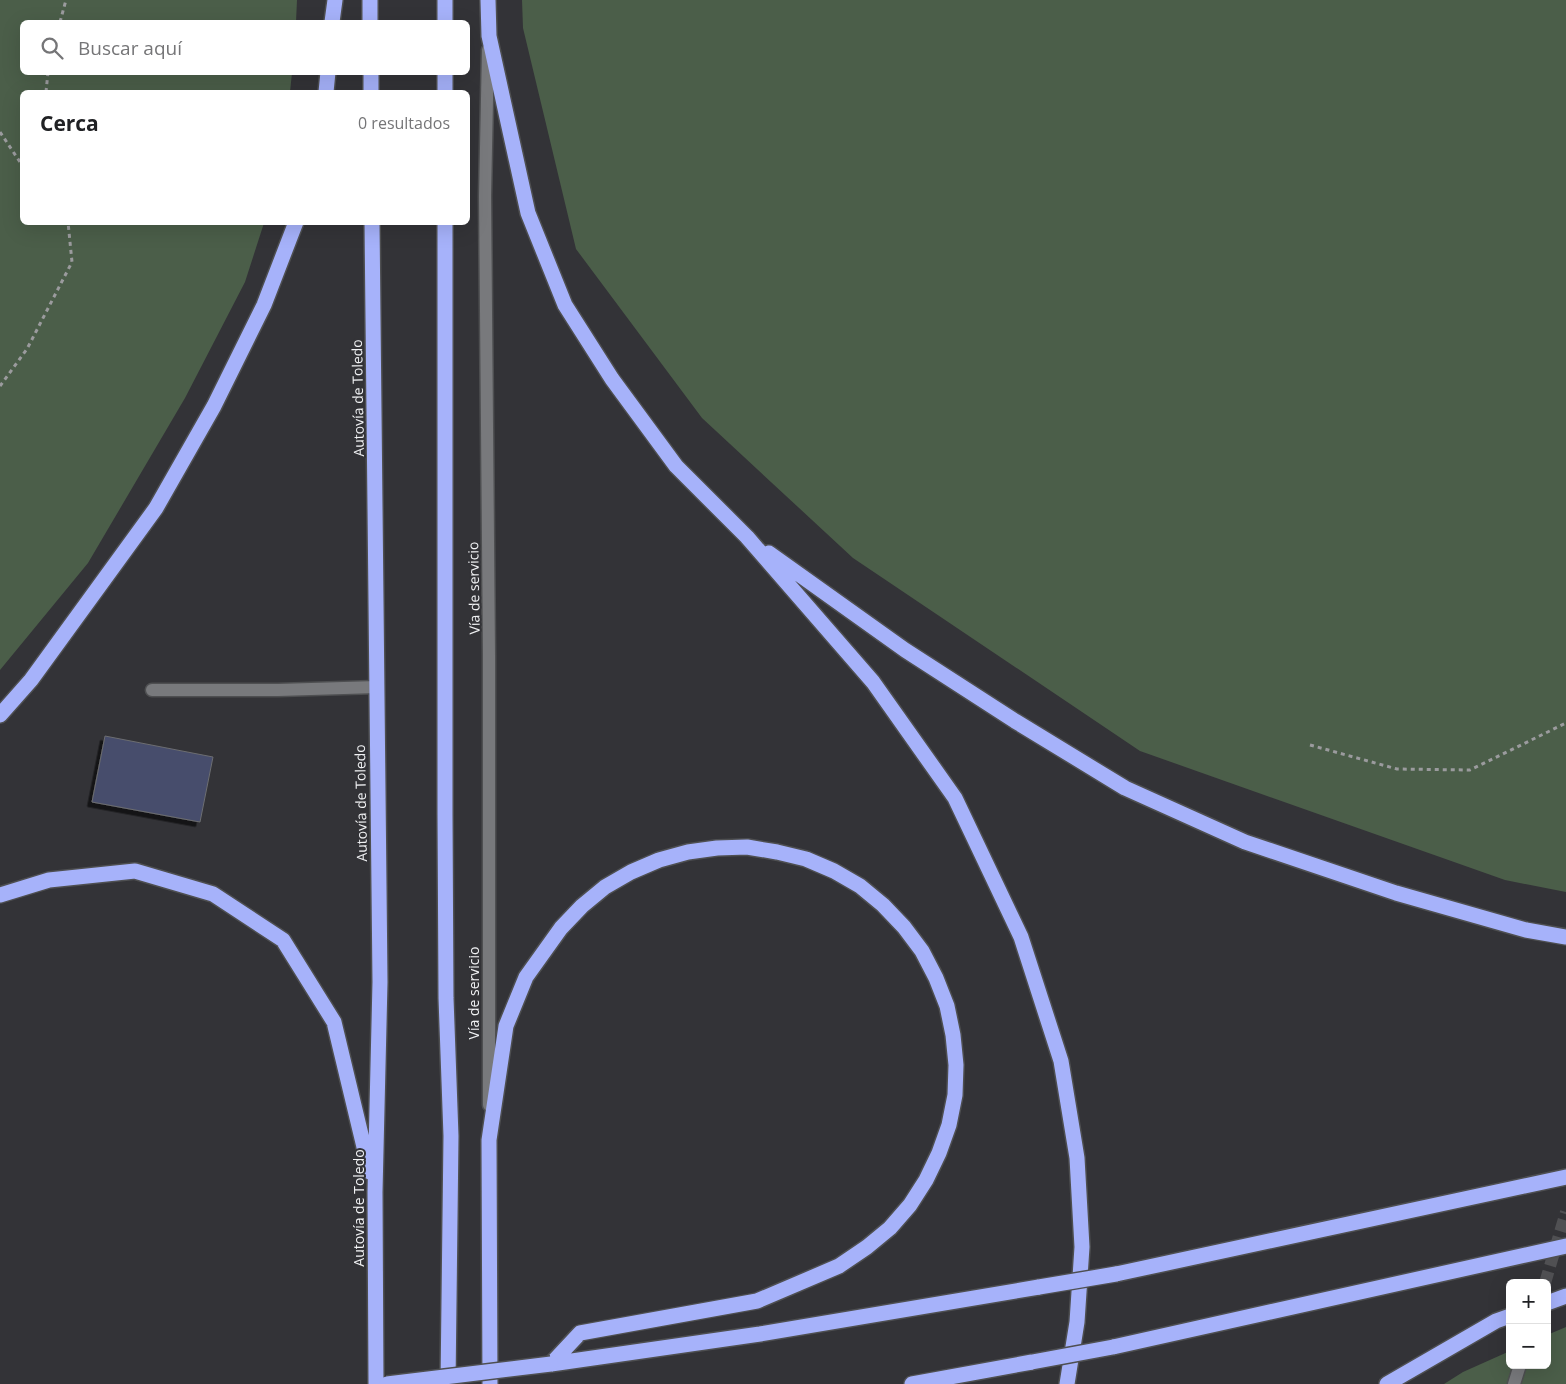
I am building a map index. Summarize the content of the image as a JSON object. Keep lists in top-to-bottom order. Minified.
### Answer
{"streets":{"highway":["Autovía de Toledo"],"lane":["Vía de servicio"]},"page":{"search":"Buscar aquí","heading":["Cerca","0 resultados"],"map_buttons":["+","−"]}}
